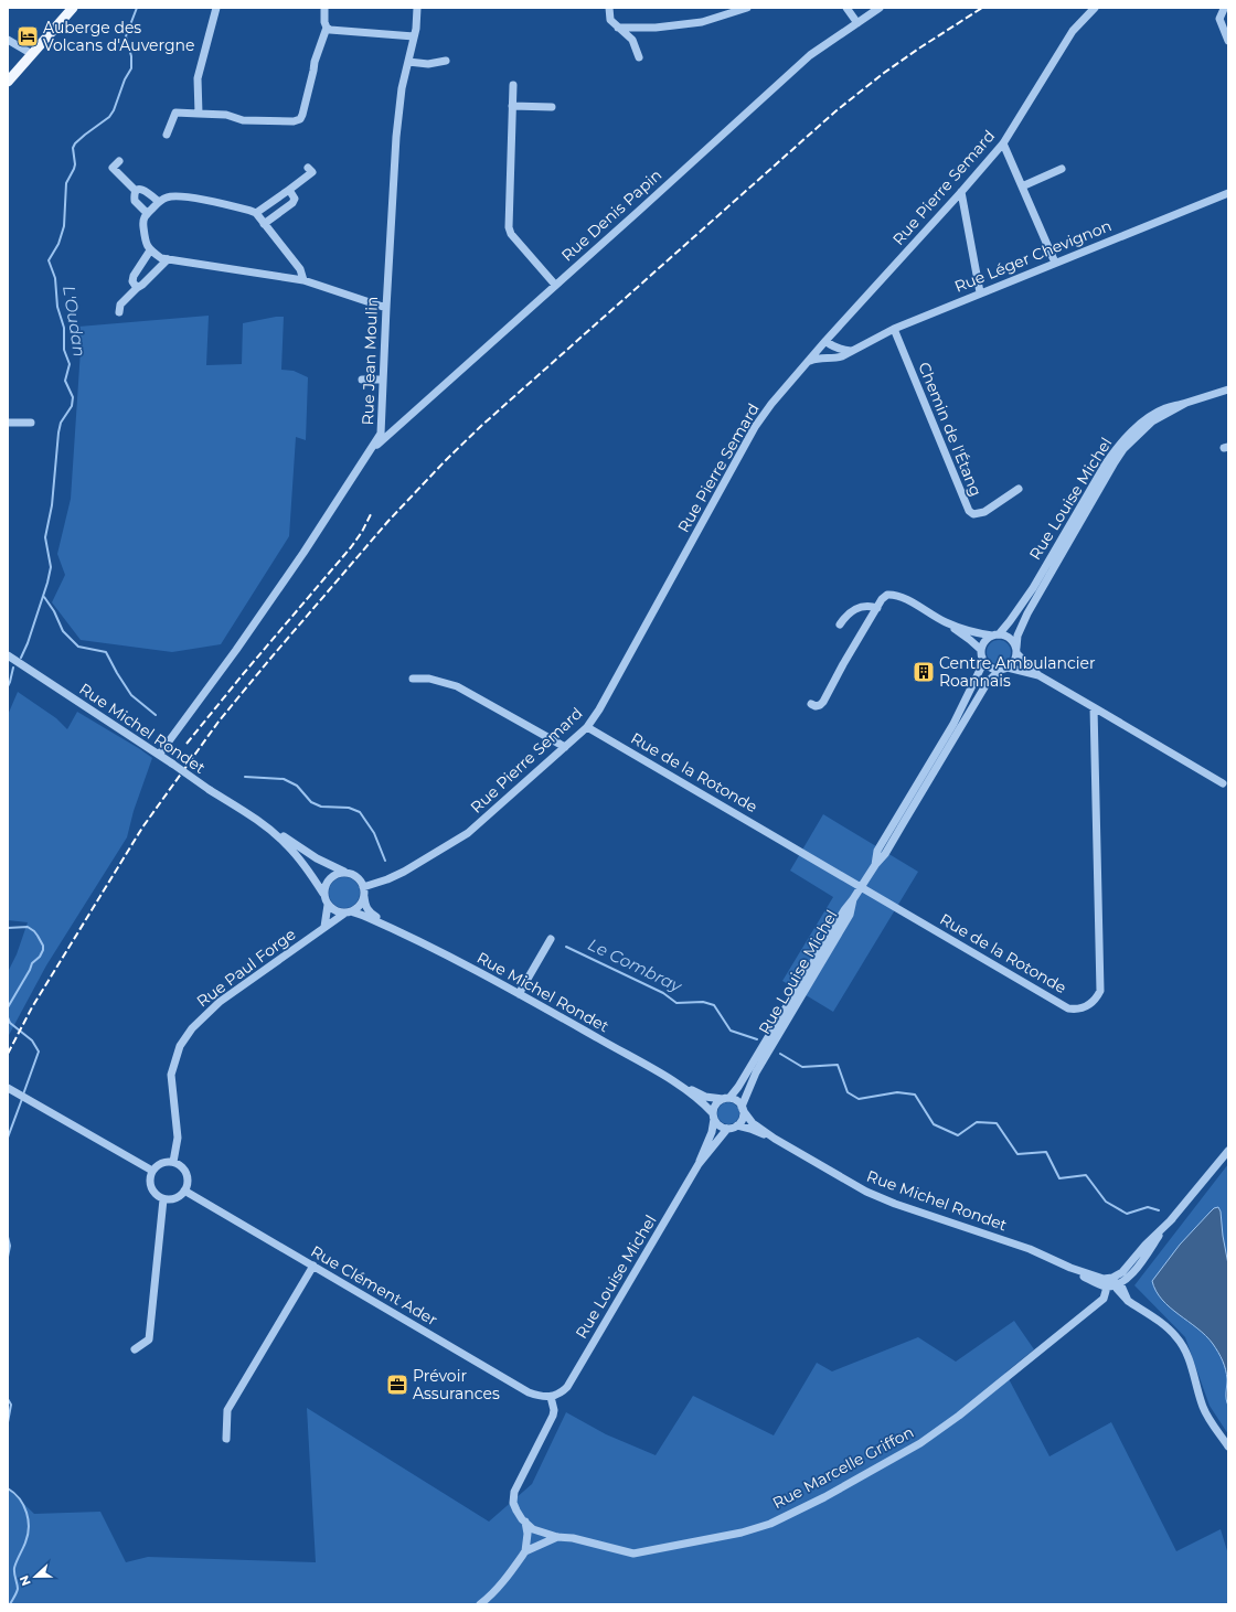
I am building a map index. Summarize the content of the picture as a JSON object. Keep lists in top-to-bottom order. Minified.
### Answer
{"streets":{"street":["Rue Pierre Semard","Rue Denis Papin","Rue Léger Chevignon","Rue Jean Moulin","Chemin de l'Étang","Rue Louise Michel","Rue Michel Rondet","Rue de la Rotonde","Rue Paul Forge","Rue Clément Ader","Rue Marcelle Griffon"]},"crossings":[["Rue Pierre Semard","Rue Léger Chevignon"],["Rue Pierre Semard","Rue Michel Rondet"],["Rue Pierre Semard","Rue de la Rotonde"],["Rue Pierre Semard","Rue Paul Forge"],["Rue Denis Papin","Rue Jean Moulin"],["Rue Léger Chevignon","Chemin de l'Étang"],["Rue Jean Moulin","Rue Michel Rondet"],["Rue Louise Michel","Rue Michel Rondet"],["Rue Louise Michel","Rue de la Rotonde"],["Rue Louise Michel","Rue Clément Ader"],["Rue Louise Michel","Rue Marcelle Griffon"],["Rue Michel Rondet","Rue Paul Forge"],["Rue Michel Rondet","Rue Marcelle Griffon"],["Rue Paul Forge","Rue Clément Ader"],["Rue Clément Ader","Rue Marcelle Griffon"]],"water":["L'Oudan","Le Combray"],"places":{"hotel":["Auberge des Volcans d'Auvergne"],"building":["Centre Ambulancier Roannais"],"office":["Prévoir Assurances"]},"north":"left"}
